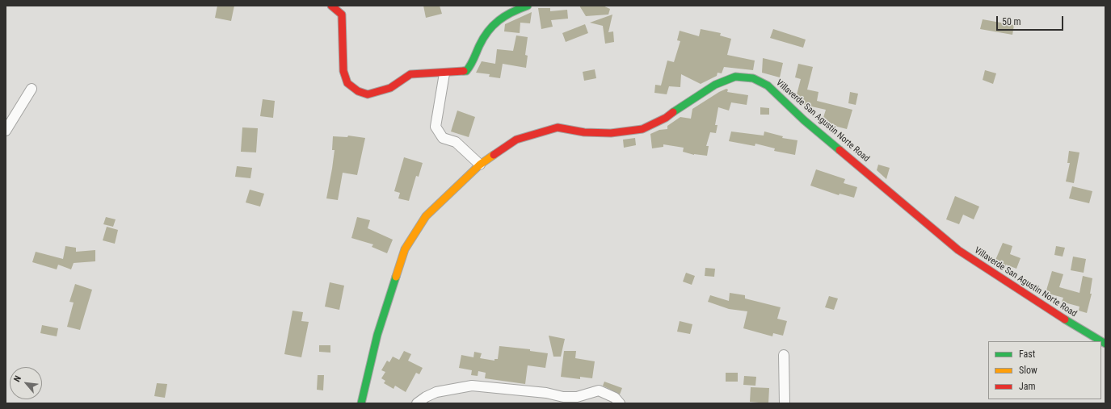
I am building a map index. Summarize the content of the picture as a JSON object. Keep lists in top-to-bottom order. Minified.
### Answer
{"streets":{"street":["Villaverde San Agustin Norte Road"]},"legend":["Fast","Slow","Jam"],"scale_bar":"50 m","north":"top left"}
